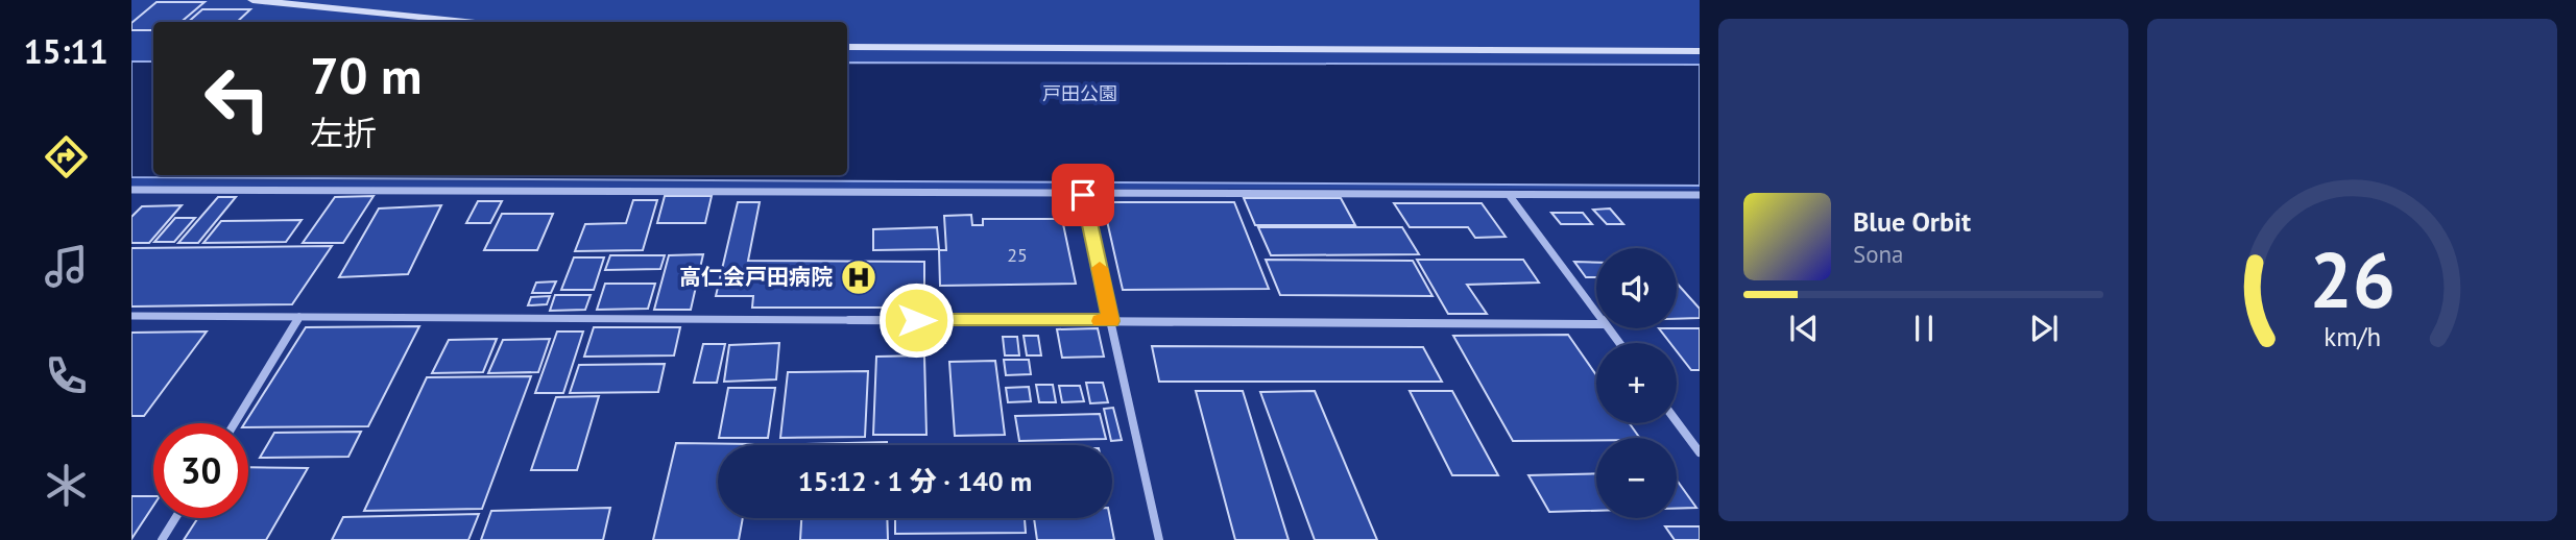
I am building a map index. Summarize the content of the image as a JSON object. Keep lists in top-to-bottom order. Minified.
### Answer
{"parks":["戸田公園"],"places":{"hospital":["高仁会戸田病院"]},"house_numbers":["25"],"page":{"tabs":"15:11","turn":["70 m","左折"],"song":["Blue Orbit","Sona"],"map_buttons":["+","−"],"limit":"30","trip":"15:12 · 1 分 · 140 m","gauge":["26","km/h"]}}
